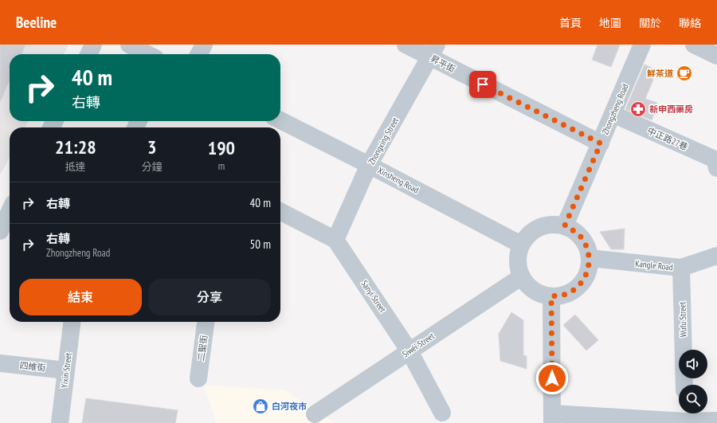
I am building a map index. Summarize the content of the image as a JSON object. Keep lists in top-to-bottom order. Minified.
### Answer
{"streets":{"street":["昇平街","Zhongzheng Road","中正路27巷","Zhongxing Street","Xinsheng Road","Kangle Road","Sanyi Street","Wufu Street","Sìwéi Street","二聖街","四維街","Yixin Street"]},"crossings":[["昇平街","Zhongzheng Road"],["昇平街","Zhongxing Street"],["Zhongzheng Road","中正路27巷"],["Zhongzheng Road","Xinsheng Road"],["Zhongzheng Road","Kangle Road"],["Zhongzheng Road","Sìwéi Street"],["Zhongxing Street","Xinsheng Road"],["Zhongxing Street","Sanyi Street"],["Xinsheng Road","Kangle Road"],["Xinsheng Road","Sìwéi Street"],["Kangle Road","Wufu Street"],["Kangle Road","Sìwéi Street"],["Sanyi Street","Sìwéi Street"],["四維街","Yixin Street"]],"places":{"cafe":["鮮茶道"],"pharmacy":["新申西藥房"],"shop":["白河夜市"]},"page":{"header":"Beeline","nav":["首頁","地圖","關於","聯絡"],"turn":["40 m","右轉"],"eta":["21:28","抵達","3","分鐘","190","m"],"list":[{"name":"右轉","value":"40 m"},{"name":"右轉","note":"Zhongzheng Road","value":"50 m"}],"buttons":["結束","分享"]}}
